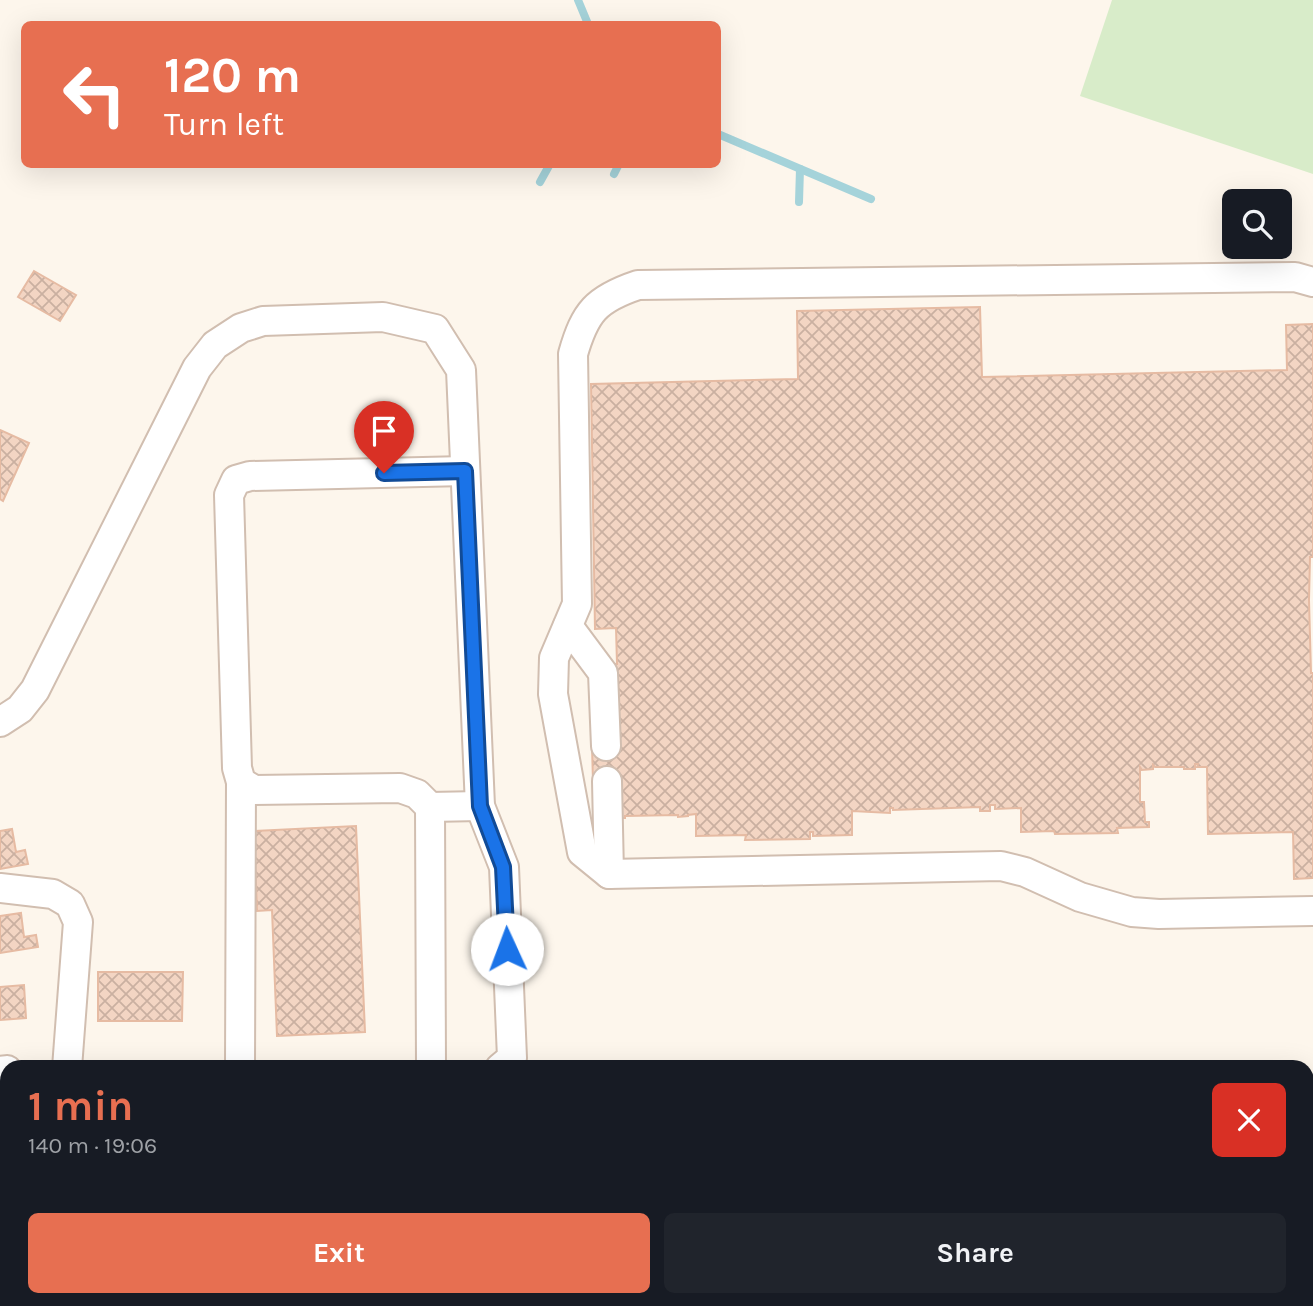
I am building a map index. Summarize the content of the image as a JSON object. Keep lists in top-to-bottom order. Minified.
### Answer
{"page":{"turn":["120 m","Turn left"],"heading":["1 min","140 m · 19:06"],"buttons":["Exit","Share"]}}
